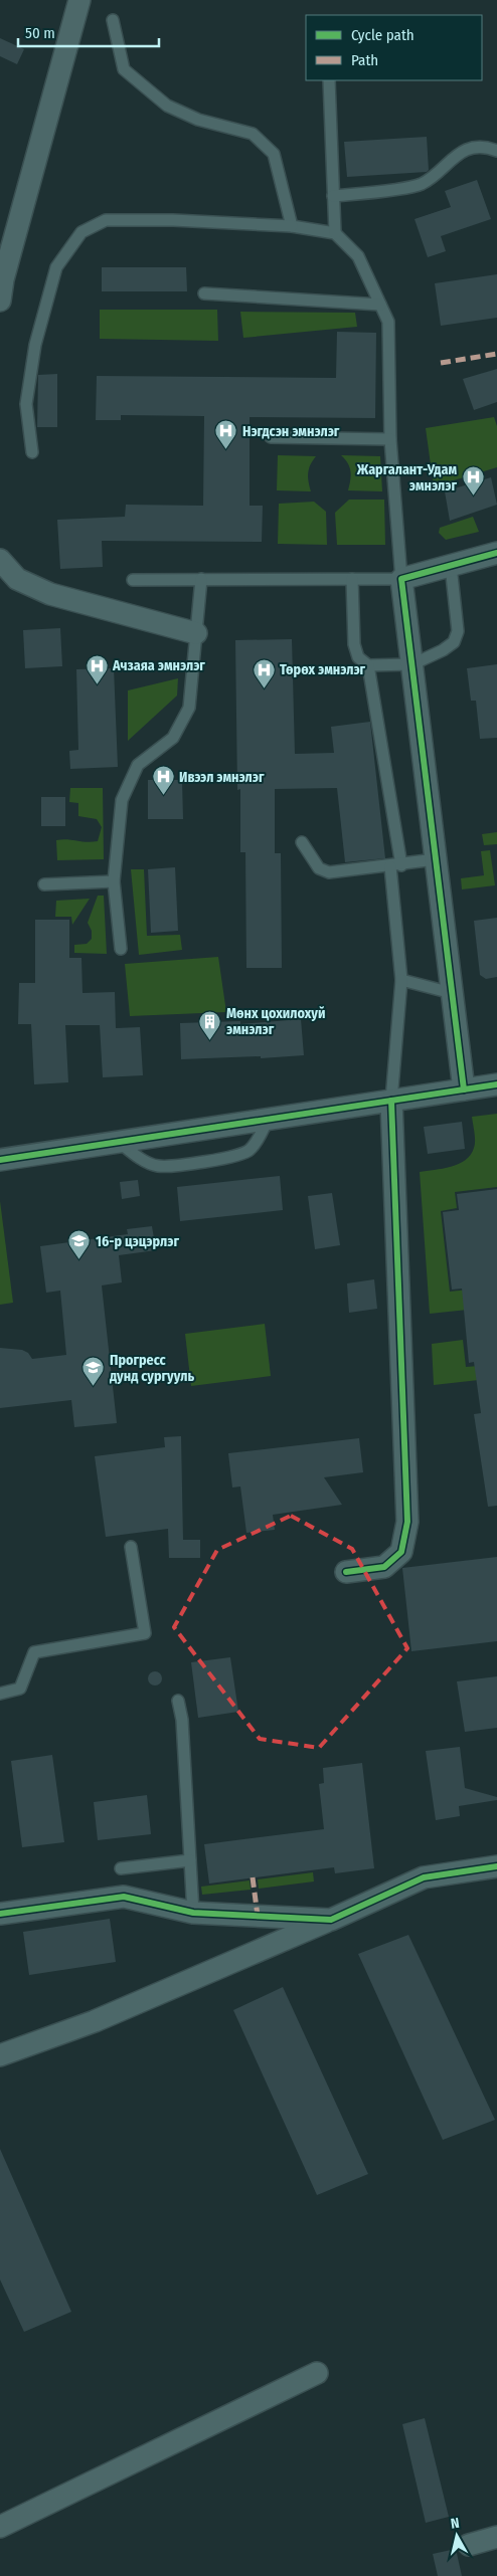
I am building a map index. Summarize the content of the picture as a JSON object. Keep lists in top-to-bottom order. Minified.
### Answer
{"places":{"hospital":["Нэгдсэн эмнэлэг","Жаргалант-Удам эмнэлэг","Ачзаяа эмнэлэг","Төрөх эмнэлэг","Ивээл эмнэлэг"],"building":["Мөнх цохилохуй эмнэлэг"],"school or university":["16-р цэцэрлэг","Прогресс дунд сургууль"]},"legend":["Cycle path","Path"],"scale_bar":"50 m","north":"top"}
